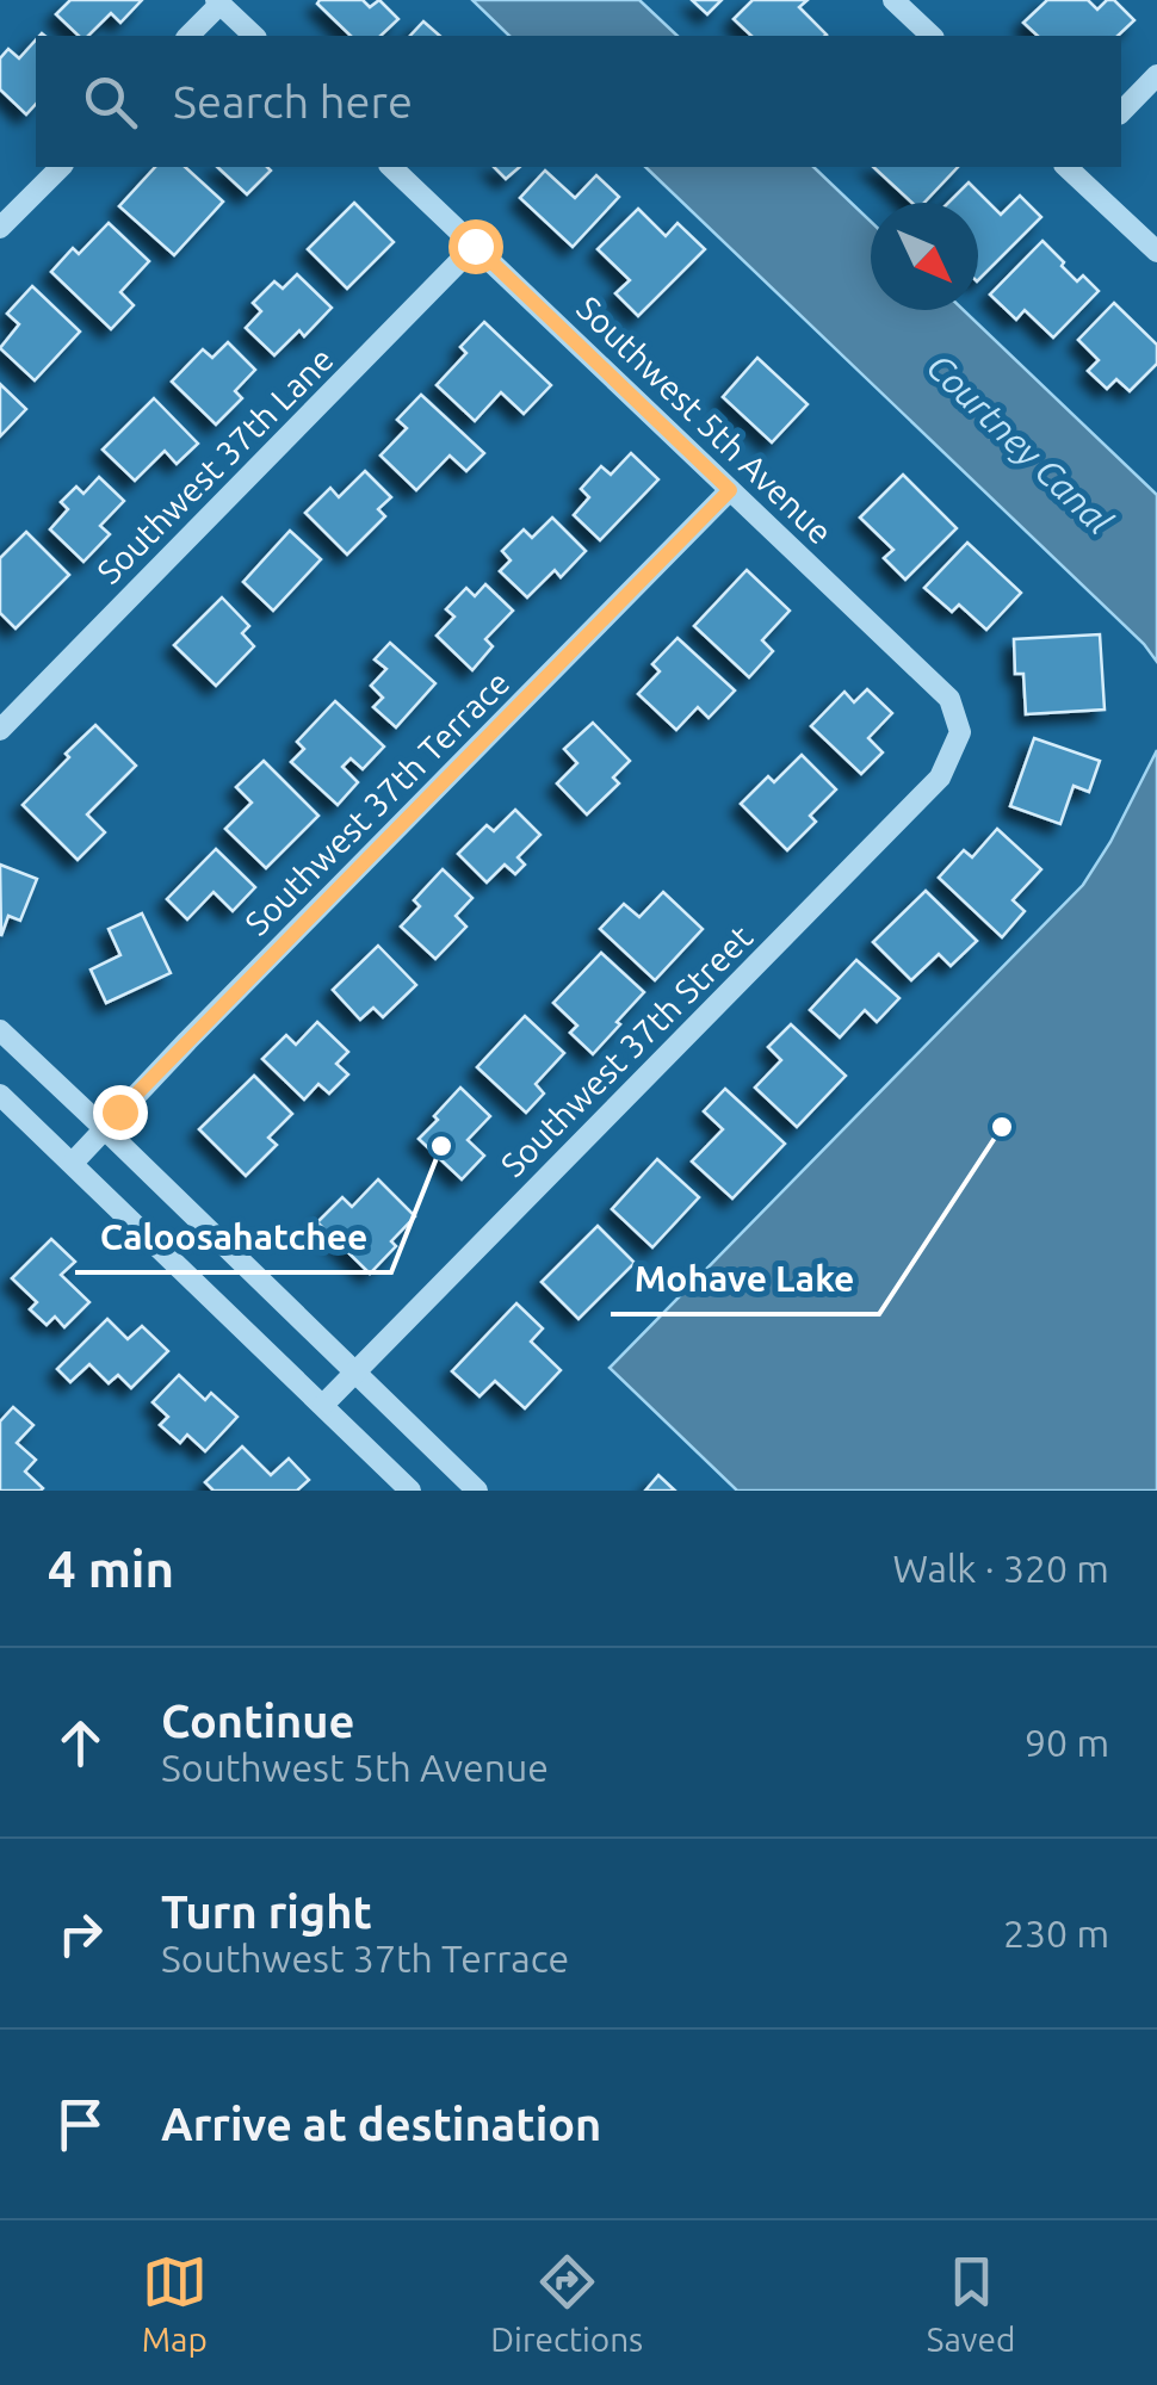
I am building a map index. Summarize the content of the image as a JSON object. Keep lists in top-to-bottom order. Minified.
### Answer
{"streets":{"street":["Southwest 5th Avenue","Southwest 37th Lane","Southwest 37th Terrace","Southwest 37th Street"]},"crossings":[["Southwest 5th Avenue","Southwest 37th Lane"],["Southwest 5th Avenue","Southwest 37th Terrace"],["Southwest 5th Avenue","Southwest 37th Street"]],"water":["Courtney Canal"],"places":["Mohave Lake","Caloosahatchee"],"north":"bottom right","page":{"search":"Search here","heading":["4 min","Walk · 320 m"],"list":[["Continue","Southwest 5th Avenue","90 m"],["Turn right","Southwest 37th Terrace","230 m"],"Arrive at destination"],"nav":["Map","Directions","Saved"]}}
